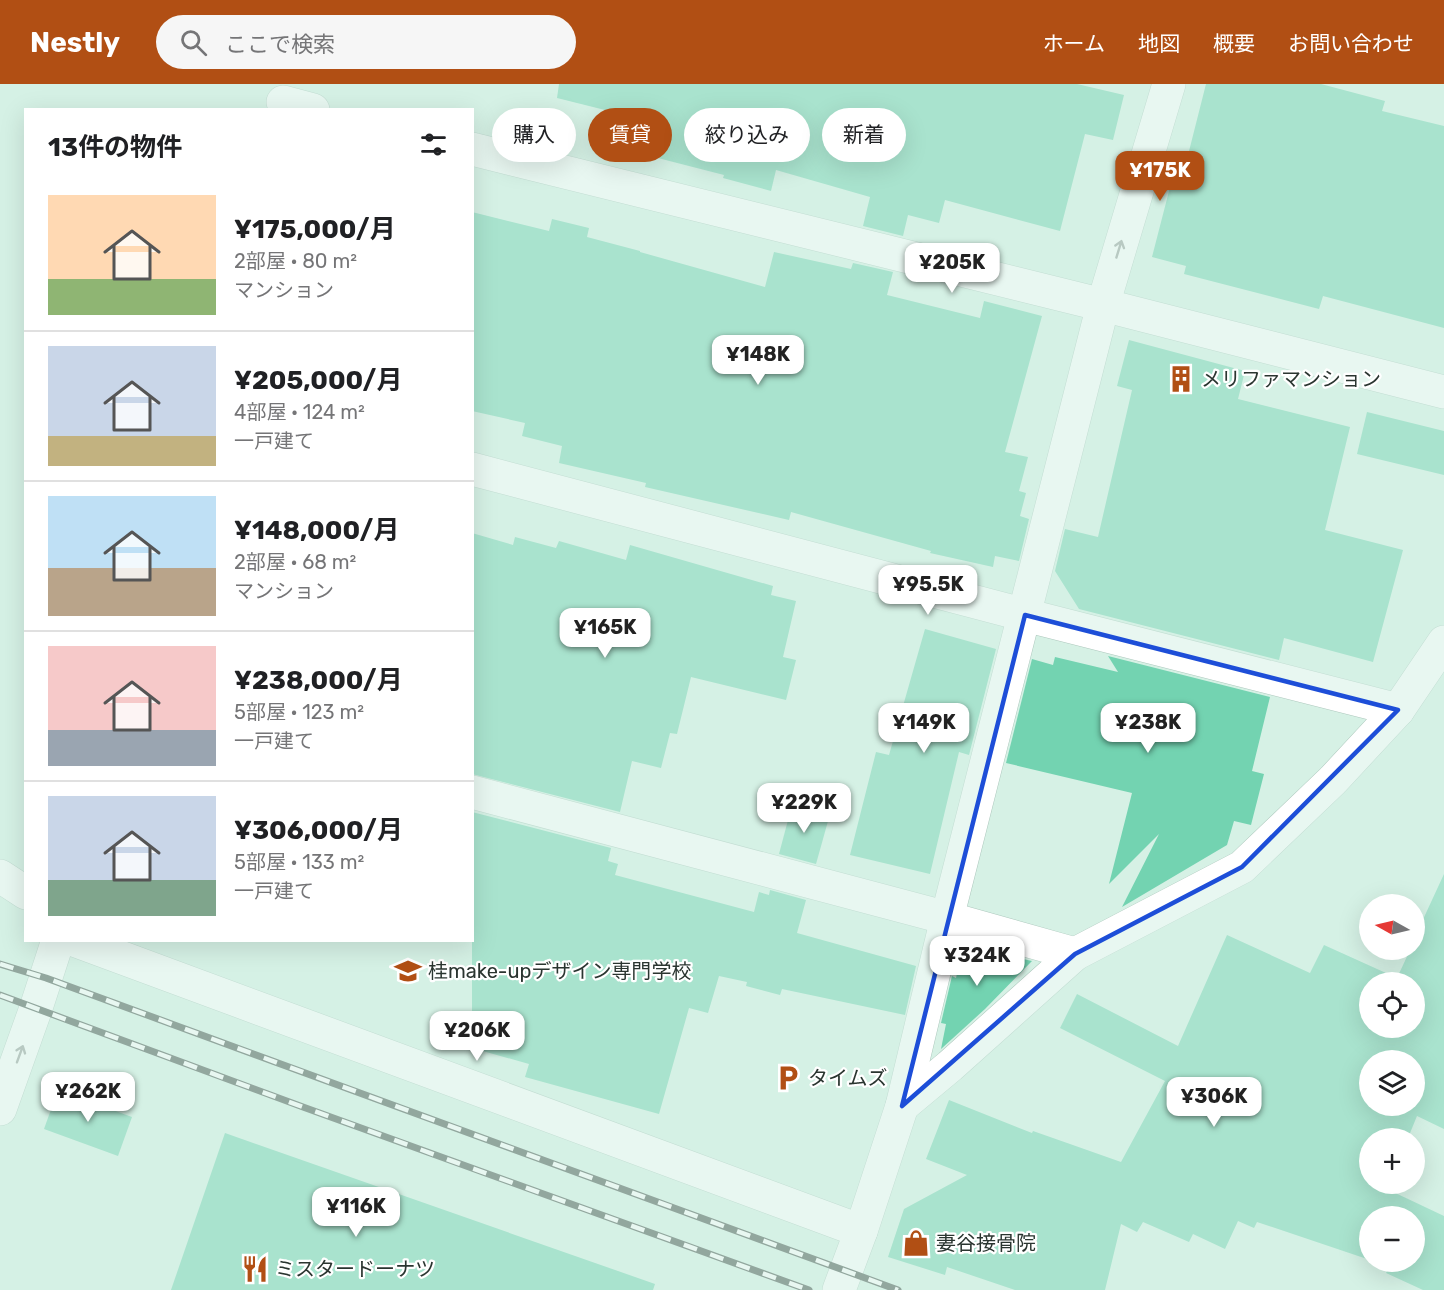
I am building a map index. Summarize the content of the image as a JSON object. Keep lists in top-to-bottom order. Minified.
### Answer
{"places":{"building":["メリファマンション"],"school or university":["桂make-upデザイン専門学校"],"parking":["タイムズ"],"shop":["妻谷接骨院"],"restaurant":["ミスタードーナツ"]},"north":"left","page":{"header":"Nestly","search":"ここで検索","nav":["ホーム","地図","概要","お問い合わせ"],"chip":["購入","賃貸","絞り込み","新着"],"heading":"13件の物件","price":["¥175K","¥205K","¥148K","¥95.5K","¥165K","¥149K","¥238K","¥229K","¥324K","¥206K","¥262K","¥306K","¥116K"],"list":[{"name":"¥175,000/月","note":"2部屋 · 80 m² · マンション"},{"name":"¥205,000/月","note":"4部屋 · 124 m² · 一戸建て"},{"name":"¥148,000/月","note":"2部屋 · 68 m² · マンション"},{"name":"¥238,000/月","note":"5部屋 · 123 m² · 一戸建て"},{"name":"¥306,000/月","note":"5部屋 · 133 m² · 一戸建て"}],"map_buttons":["+","−"]}}
